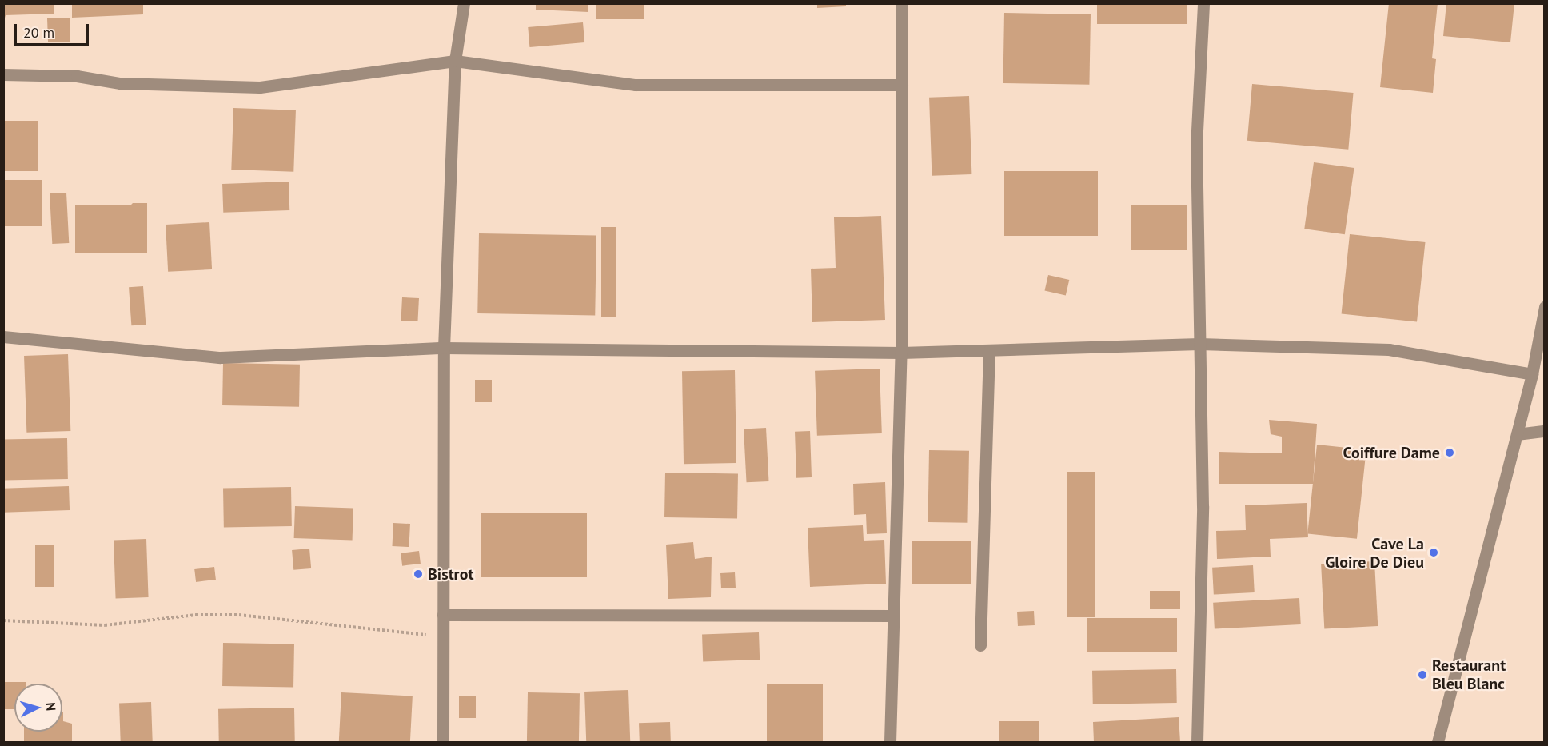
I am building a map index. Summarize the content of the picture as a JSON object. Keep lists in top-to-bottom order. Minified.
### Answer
{"places":["Coiffure Dame","Cave La Gloire De Dieu","Bistrot","Restaurant Bleu Blanc"],"scale_bar":"20 m","north":"right"}
